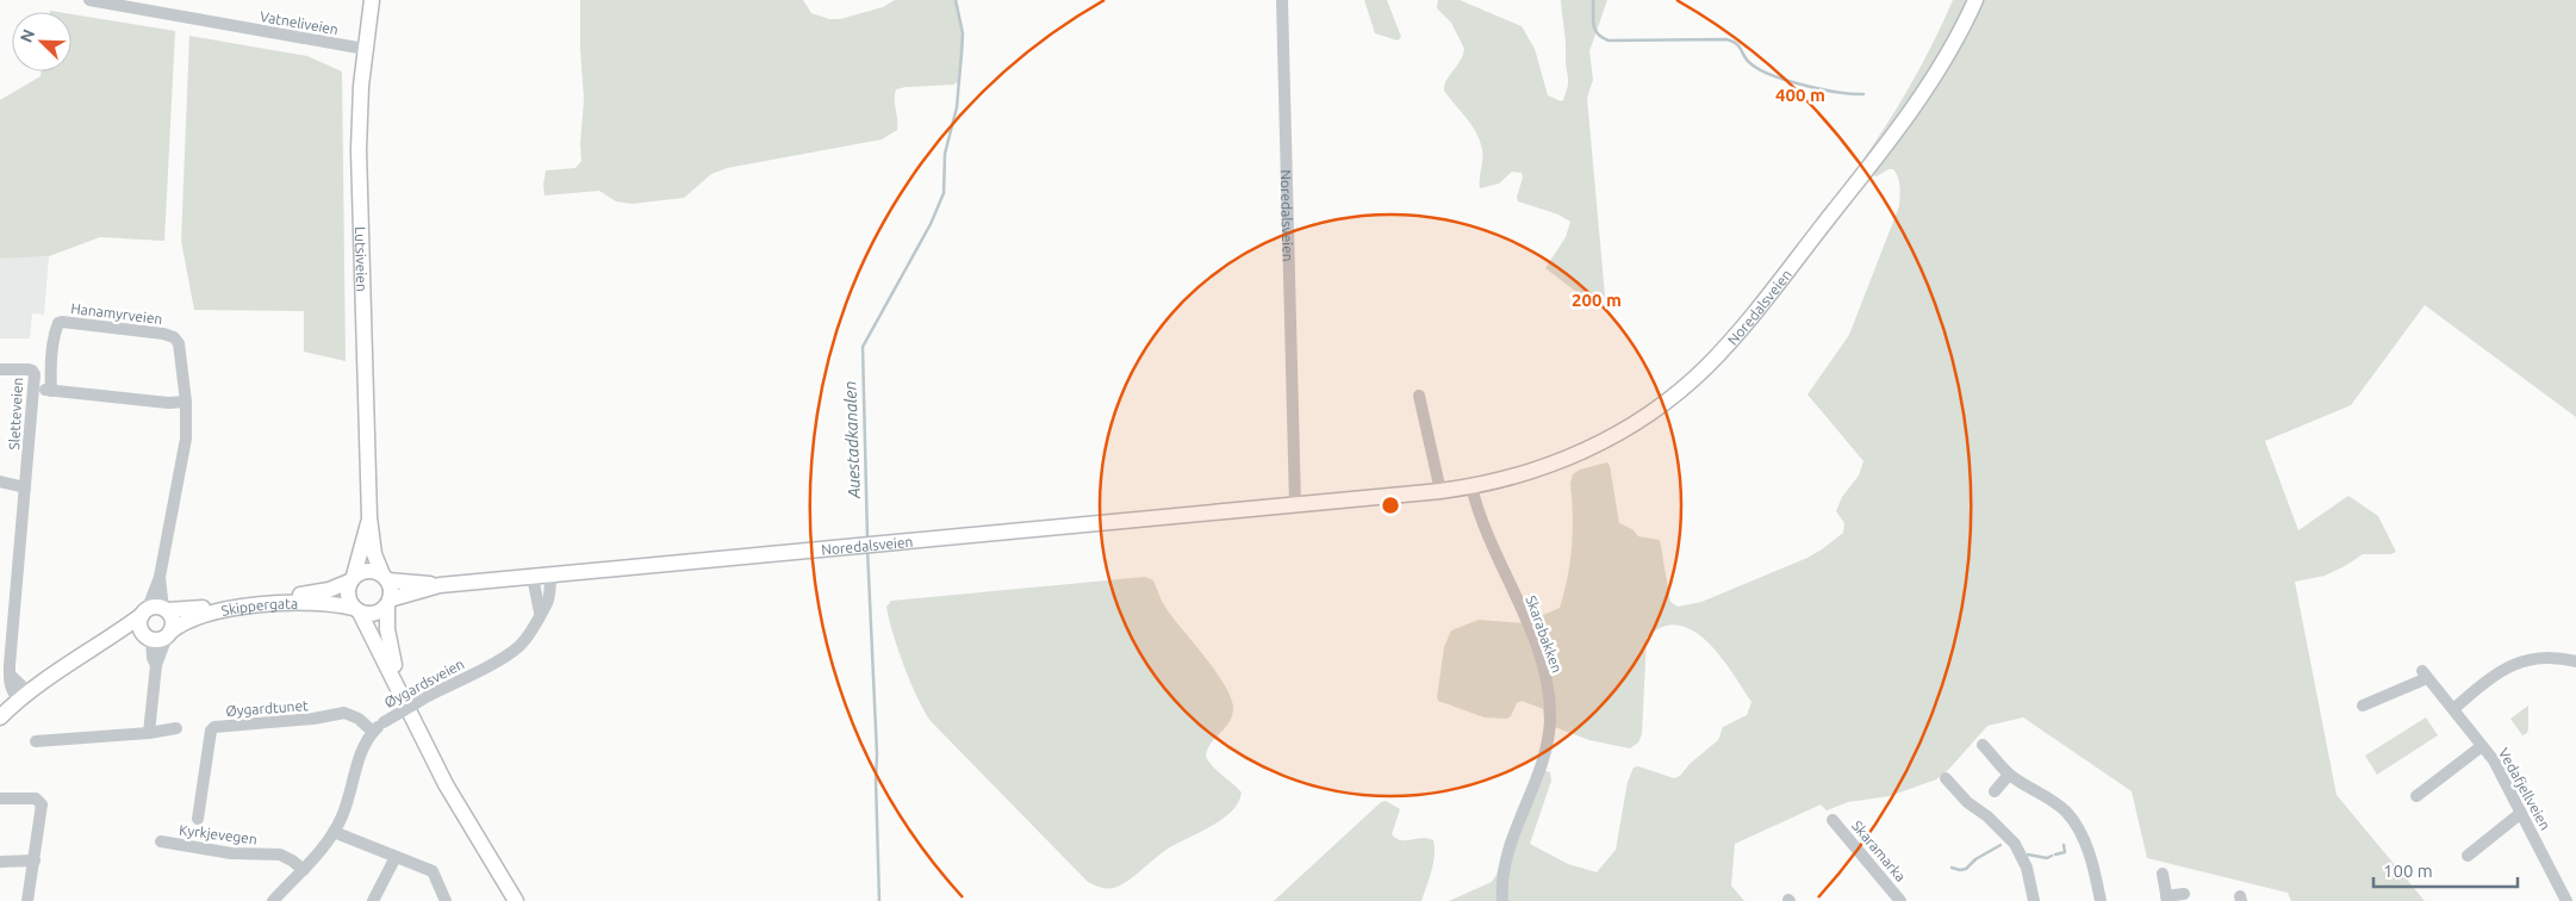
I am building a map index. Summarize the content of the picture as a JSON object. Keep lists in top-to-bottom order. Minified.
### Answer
{"streets":{"main road":["Noredalsveien","Lutsiveien","Skippergata"],"street":["Vatneliveien","Hanamyrveien","Sletteveien","Skarabakken","Øygardsveien","Øygardtunet","Vedafjellveien","Kyrkjevegen","Skaramarka"]},"crossings":[["Vatneliveien","Lutsiveien"],["Noredalsveien","Lutsiveien"],["Noredalsveien","Skippergata"],["Noredalsveien","Skarabakken"],["Noredalsveien","Øygardsveien"],["Lutsiveien","Skippergata"],["Hanamyrveien","Skippergata"],["Sletteveien","Skippergata"],["Øygardsveien","Øygardtunet"],["Øygardsveien","Kyrkjevegen"]],"water":["Auestadkanalen"],"scale_bar":"100 m","north":"top left","rings":["400 m","200 m"]}
